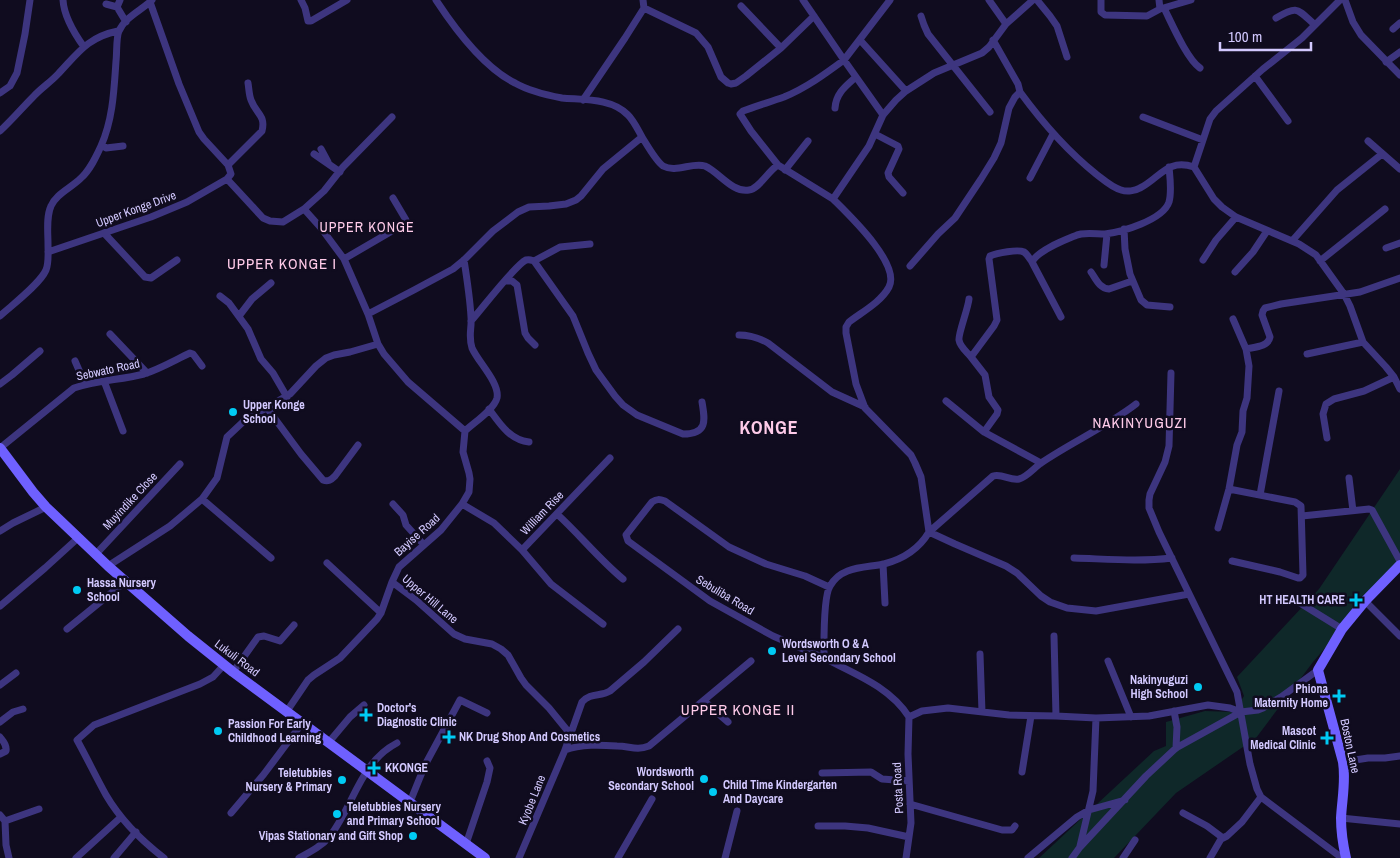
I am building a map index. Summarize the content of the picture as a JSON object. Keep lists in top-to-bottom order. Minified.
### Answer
{"streets":{"street":["Upper Konge Drive","Sebwato Road","Muyindike Close","William Rise","Bayise Road","Sebuliba Road","Upper Hill Lane","Lukuli Road","Boston Lane","Posta Road","Kyobe Lane"]},"crossings":[["Sebwato Road","Lukuli Road"],["Muyindike Close","Lukuli Road"],["William Rise","Bayise Road"],["Bayise Road","Upper Hill Lane"],["Bayise Road","Lukuli Road"],["Sebuliba Road","Posta Road"],["Upper Hill Lane","Kyobe Lane"]],"districts":["UPPER KONGE","UPPER KONGE I","NAKINYUGUZI","KONGE","UPPER KONGE II"],"places":{"other":["Upper Konge School","Hassa Nursery School","Wordsworth O & A Level Secondary School","Nakinyuguzi High School","Passion For Early Childhood Learning","Wordsworth Secondary School","Teletubbies Nursery & Primary","Child Time Kindergarten And Daycare","Teletubbies Nursery and Primary School","Vipas Stationary and Gift Shop"],"health":["HT HEALTH CARE","Phiona Maternity Home","Doctor's Diagnostic Clinic","NK Drug Shop And Cosmetics","Mascot Medical Clinic","KKONGE"]},"scale_bar":"100 m"}
